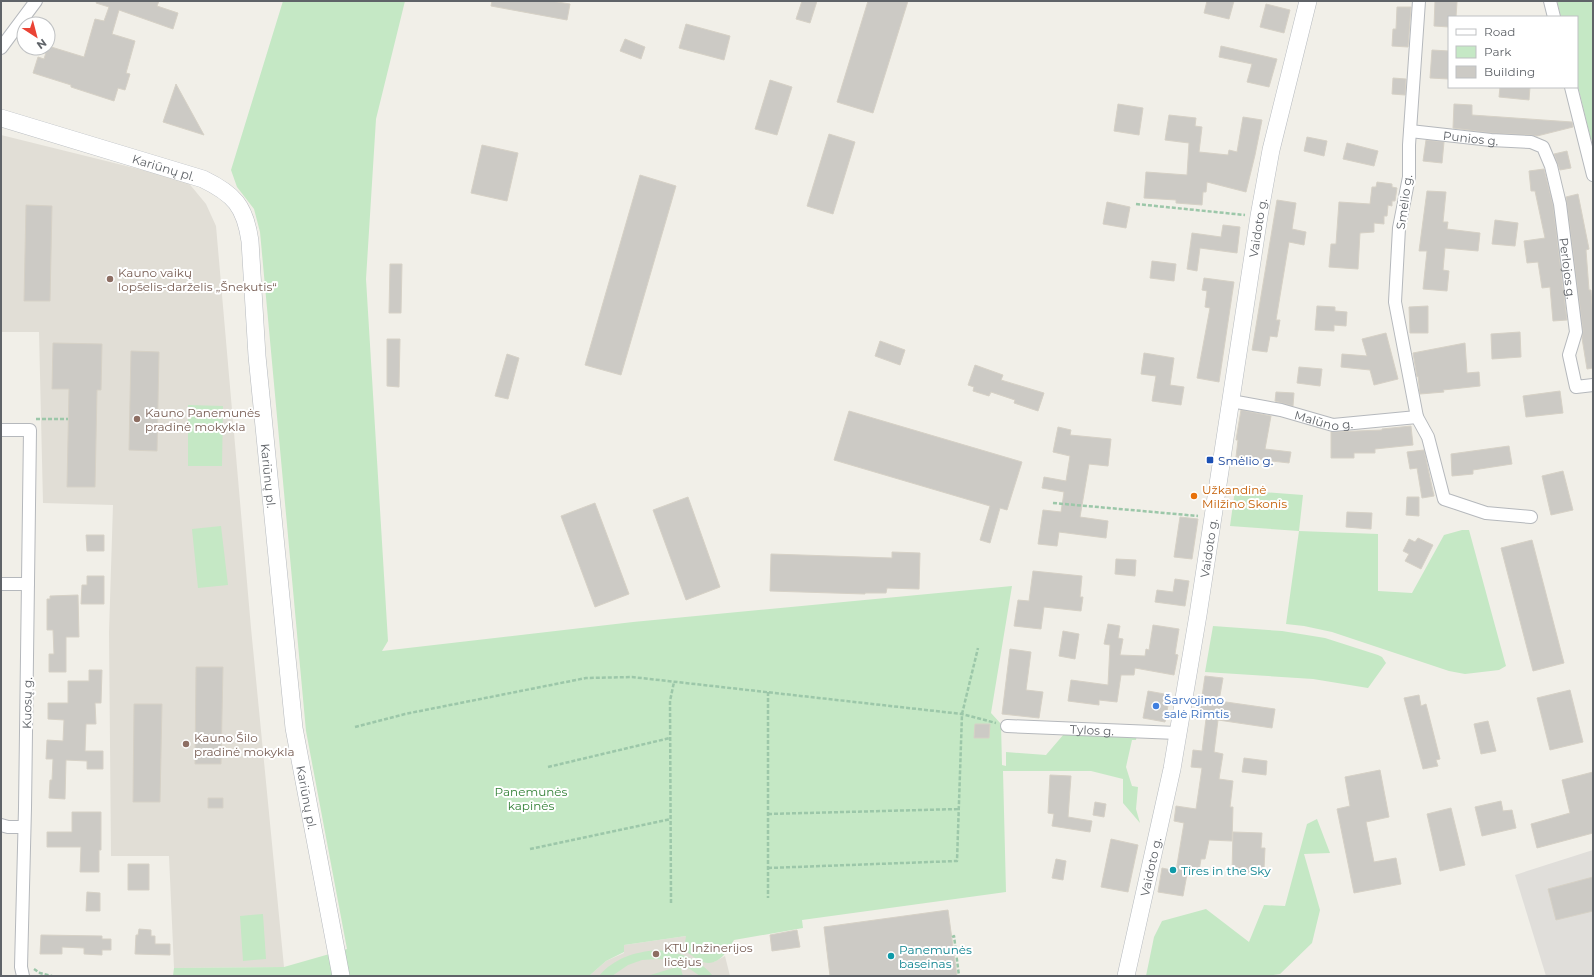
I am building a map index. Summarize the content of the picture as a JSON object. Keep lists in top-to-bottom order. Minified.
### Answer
{"streets":{"street":["Punios g.","Kariūnų pl.","Smėlio g.","Vaidoto g.","Perlojos g.","Malūno g.","Kuosų g.","Tylos g."]},"crossings":[["Punios g.","Smėlio g."],["Punios g.","Perlojos g."],["Smėlio g.","Malūno g."],["Vaidoto g.","Malūno g."],["Vaidoto g.","Tylos g."]],"parks":["Panemunės kapinės"],"places":{"other":["Kauno vaikų lopšelis-darželis „Šnekutis“","Kauno Panemunės pradinė mokykla","Užkandinė Milžino Skonis","Šarvojimo salė Rimtis","Kauno Šilo pradinė mokykla","Tires in the Sky","KTU Inžinerijos licėjus","Panemunės baseinas"],"transit":["Smėlio g."]},"legend":["Road","Park","Building"],"north":"bottom right"}
